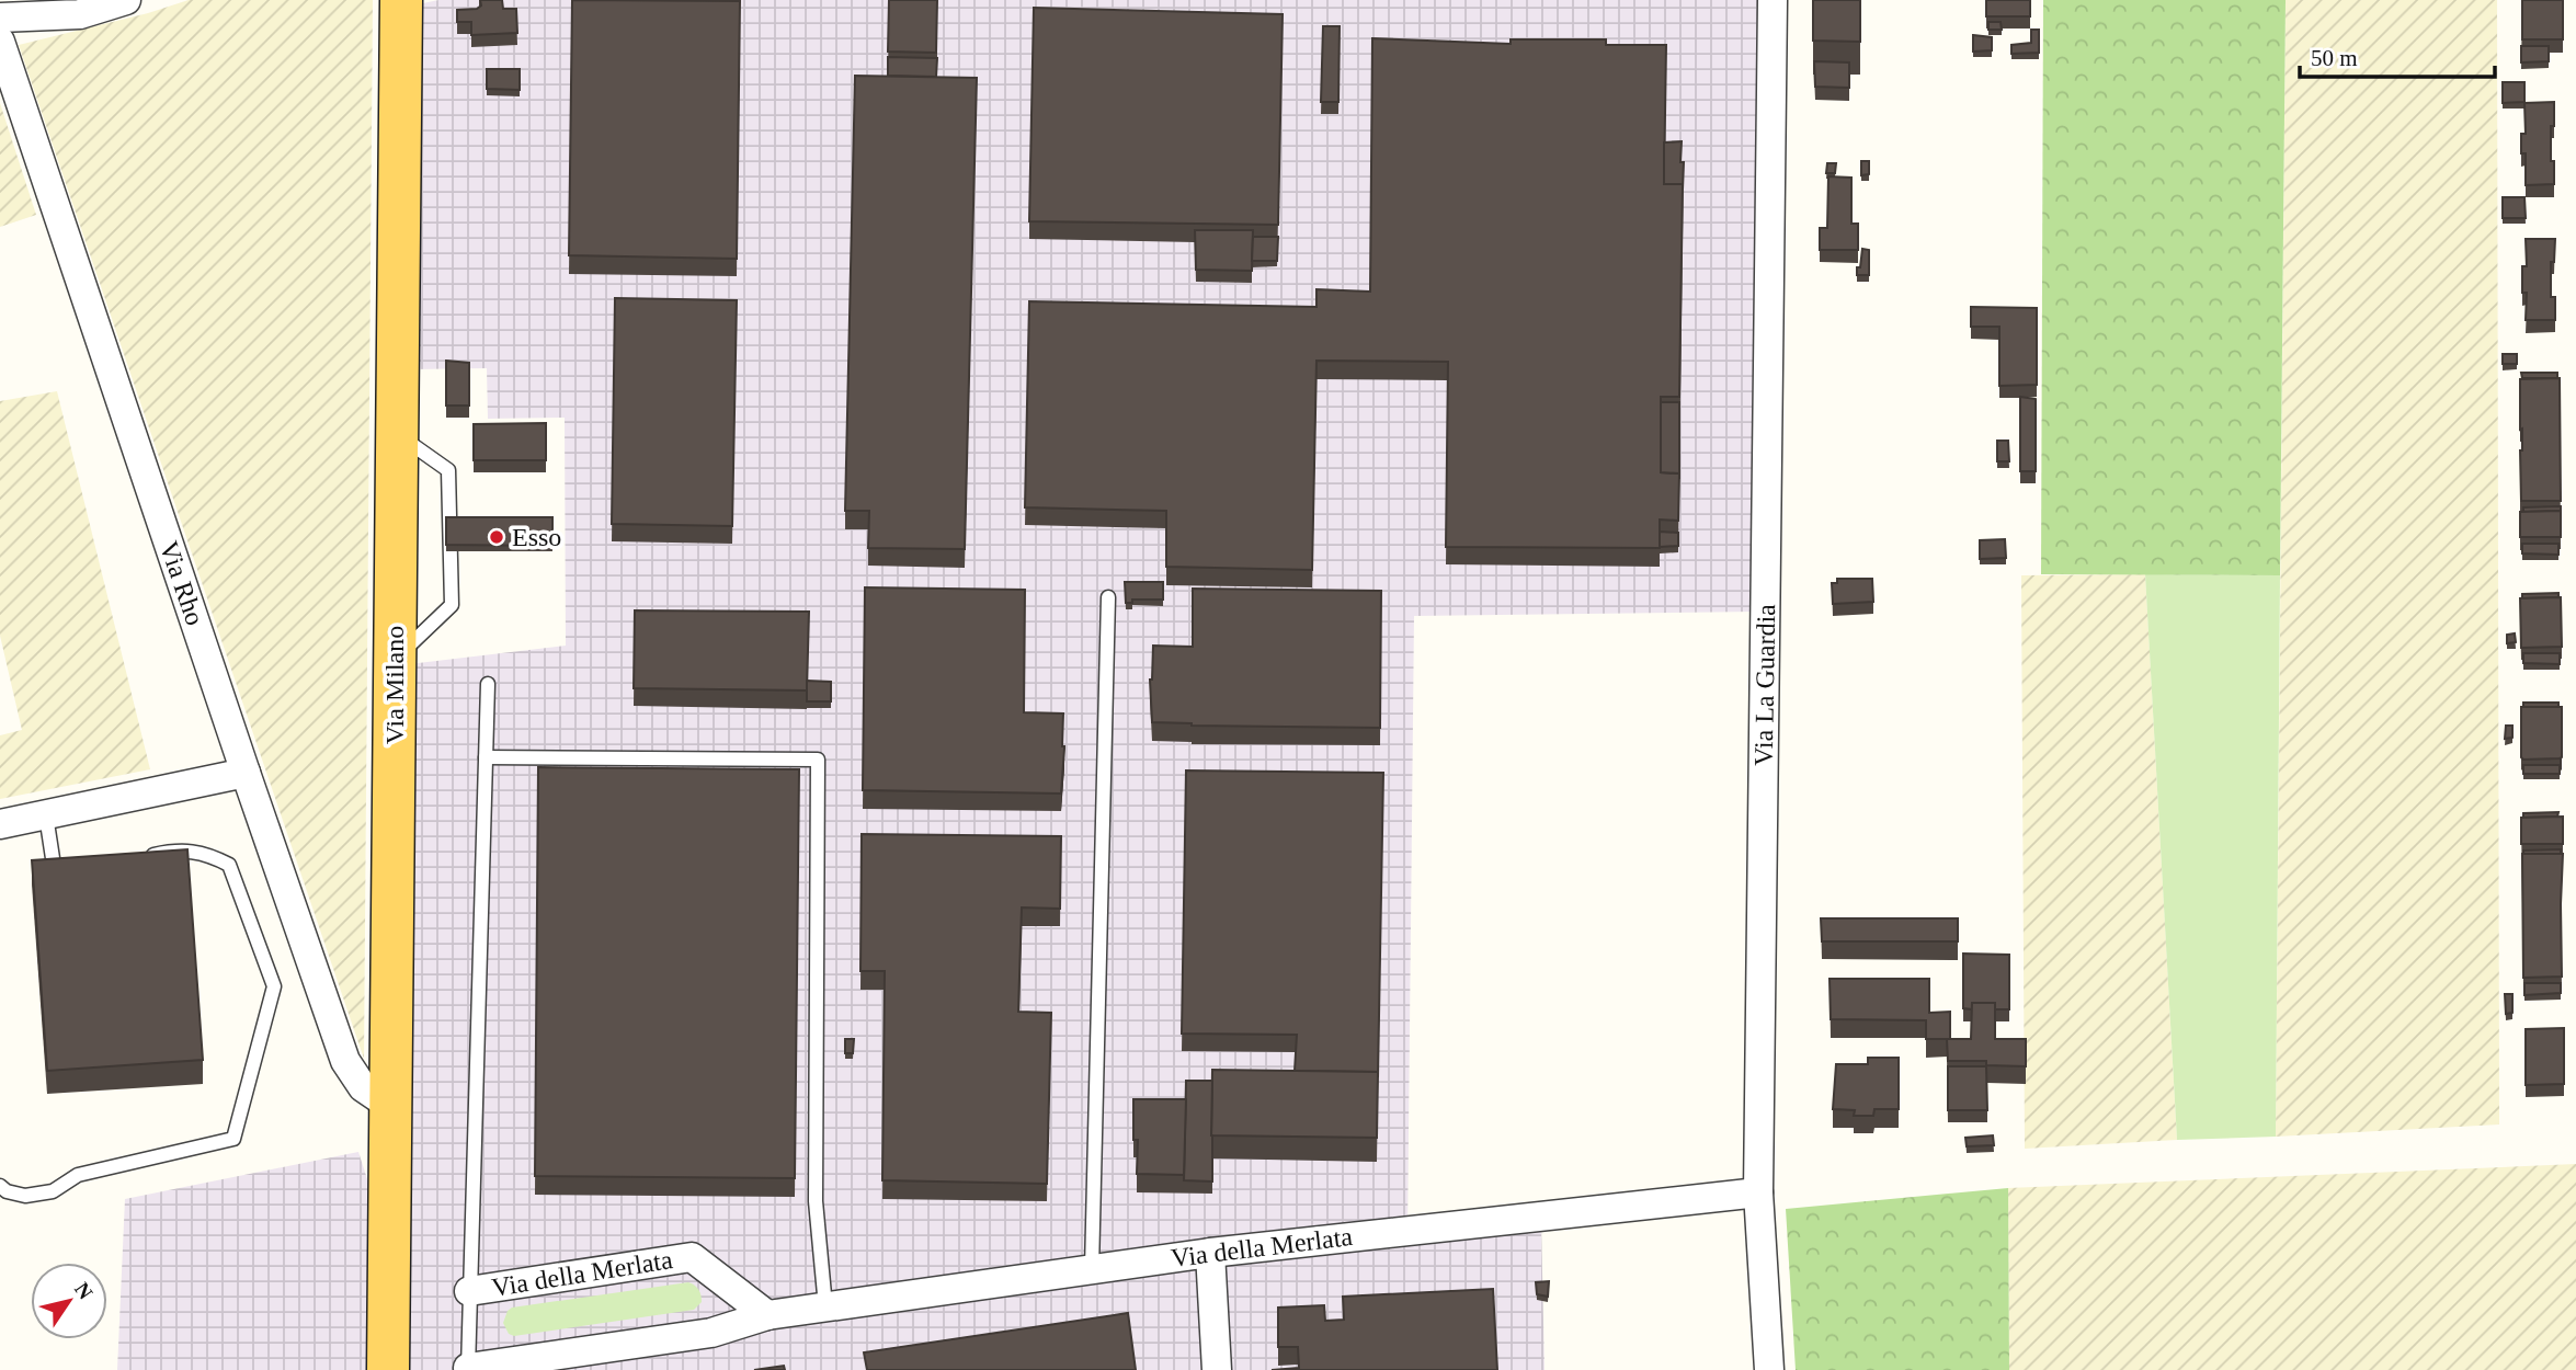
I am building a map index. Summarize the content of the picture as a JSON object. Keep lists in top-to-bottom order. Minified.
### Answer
{"streets":{"main road":["Via Milano"],"street":["Via Rho","Via La Guardia","Via della Merlata"]},"crossings":[["Via Rho","Via Milano"],["Via La Guardia","Via della Merlata"]],"places":["Esso"],"scale_bar":"50 m","north":"top right"}
